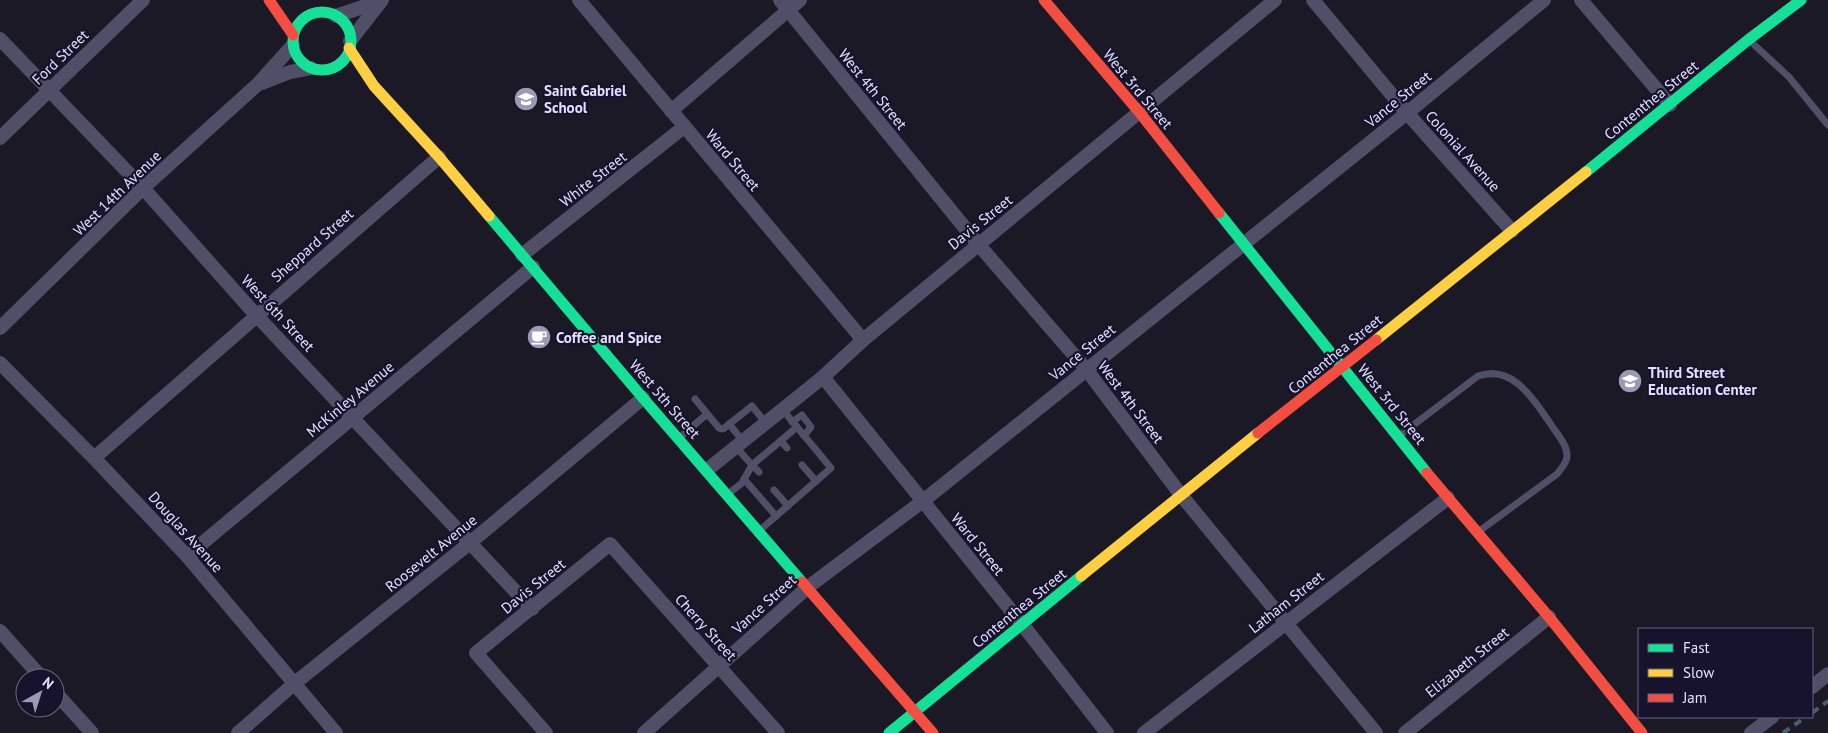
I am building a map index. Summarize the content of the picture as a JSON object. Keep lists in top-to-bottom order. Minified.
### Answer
{"streets":{"street":["Ford Street","West 4th Street","West 3rd Street","Vance Street","Contenthea Street","Colonial Avenue","Ward Street","White Street","West 14th Avenue","Davis Street","Sheppard Street","West 6th Street","McKinley Avenue","West 5th Street","Douglas Avenue","Roosevelt Avenue","Latham Street","Cherry Street","Elizabeth Street"]},"crossings":[["Ford Street","West 6th Street"],["West 4th Street","Vance Street"],["West 4th Street","Contenthea Street"],["West 4th Street","Davis Street"],["West 4th Street","Latham Street"],["West 3rd Street","Vance Street"],["West 3rd Street","Contenthea Street"],["West 3rd Street","Davis Street"],["West 3rd Street","Latham Street"],["West 3rd Street","Elizabeth Street"],["Vance Street","Colonial Avenue"],["Vance Street","Ward Street"],["Vance Street","West 5th Street"],["Vance Street","Cherry Street"],["Contenthea Street","Colonial Avenue"],["Contenthea Street","Ward Street"],["Contenthea Street","West 5th Street"],["Ward Street","White Street"],["Ward Street","Davis Street"],["White Street","West 5th Street"],["West 14th Avenue","West 6th Street"],["West 14th Avenue","West 5th Street"],["Davis Street","West 6th Street"],["Davis Street","West 5th Street"],["Davis Street","Cherry Street"],["Sheppard Street","West 6th Street"],["Sheppard Street","West 5th Street"],["Sheppard Street","Douglas Avenue"],["West 6th Street","McKinley Avenue"],["West 6th Street","Roosevelt Avenue"],["McKinley Avenue","West 5th Street"],["McKinley Avenue","Douglas Avenue"],["West 5th Street","Roosevelt Avenue"],["Douglas Avenue","Roosevelt Avenue"]],"places":{"school or university":["Saint Gabriel School","Third Street Education Center"],"cafe":["Coffee and Spice"]},"legend":["Fast","Slow","Jam"],"north":"top right"}
